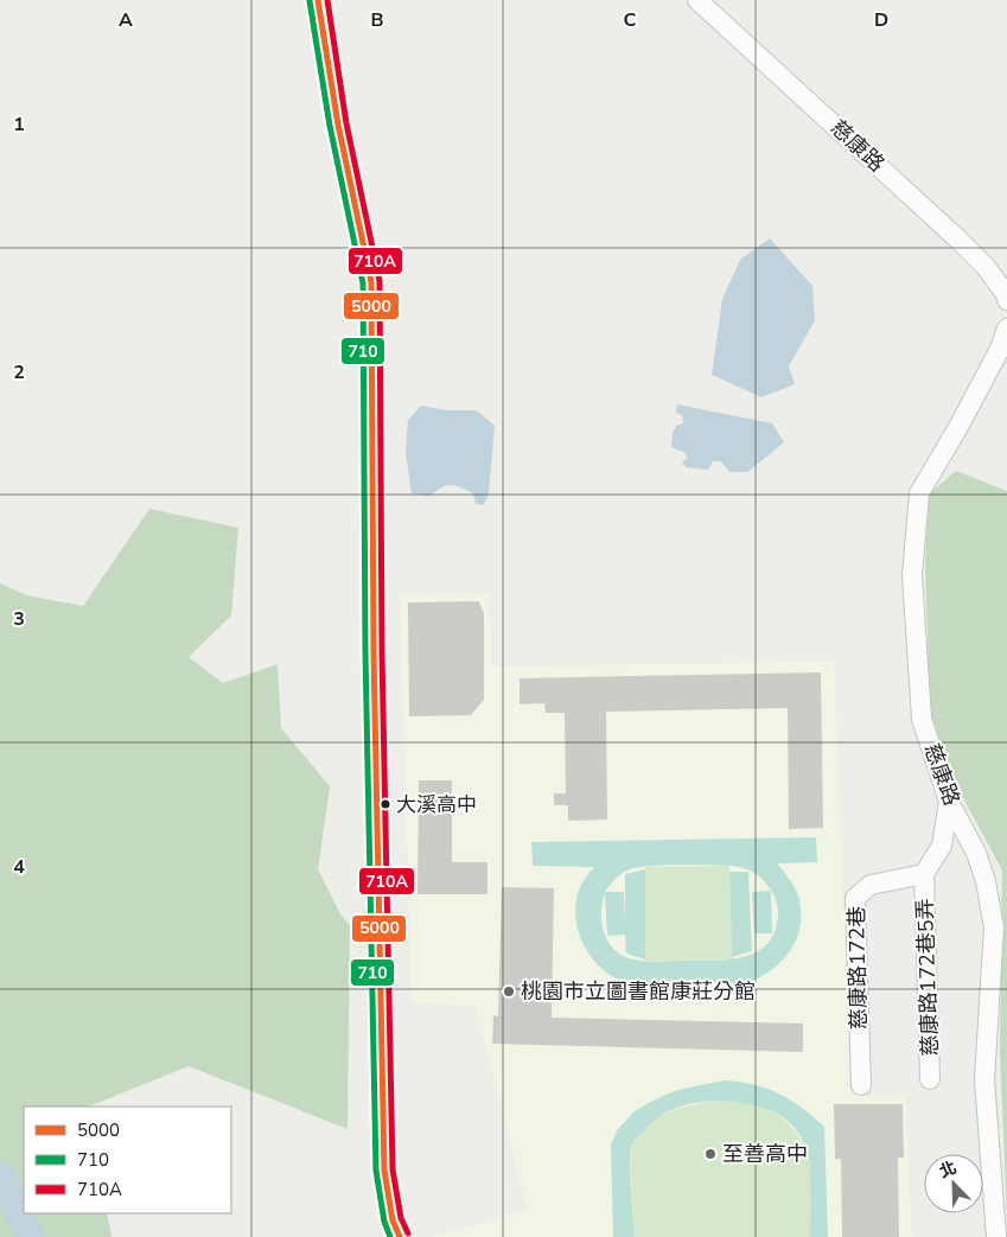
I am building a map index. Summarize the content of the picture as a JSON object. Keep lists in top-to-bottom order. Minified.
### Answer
{"streets":{"street":["慈康路","慈康路172巷","慈康路172巷5弄"]},"crossings":[["慈康路172巷","慈康路172巷5弄"]],"places":["大溪高中","桃園市立圖書館康莊分館","至善高中"],"lines":["transit line 5000","transit line 710A","transit line 710"],"legend":["5000","710","710A"],"north":"top left","grid":{"columns":["A","B","C","D"],"rows":["1","2","3","4"]}}
